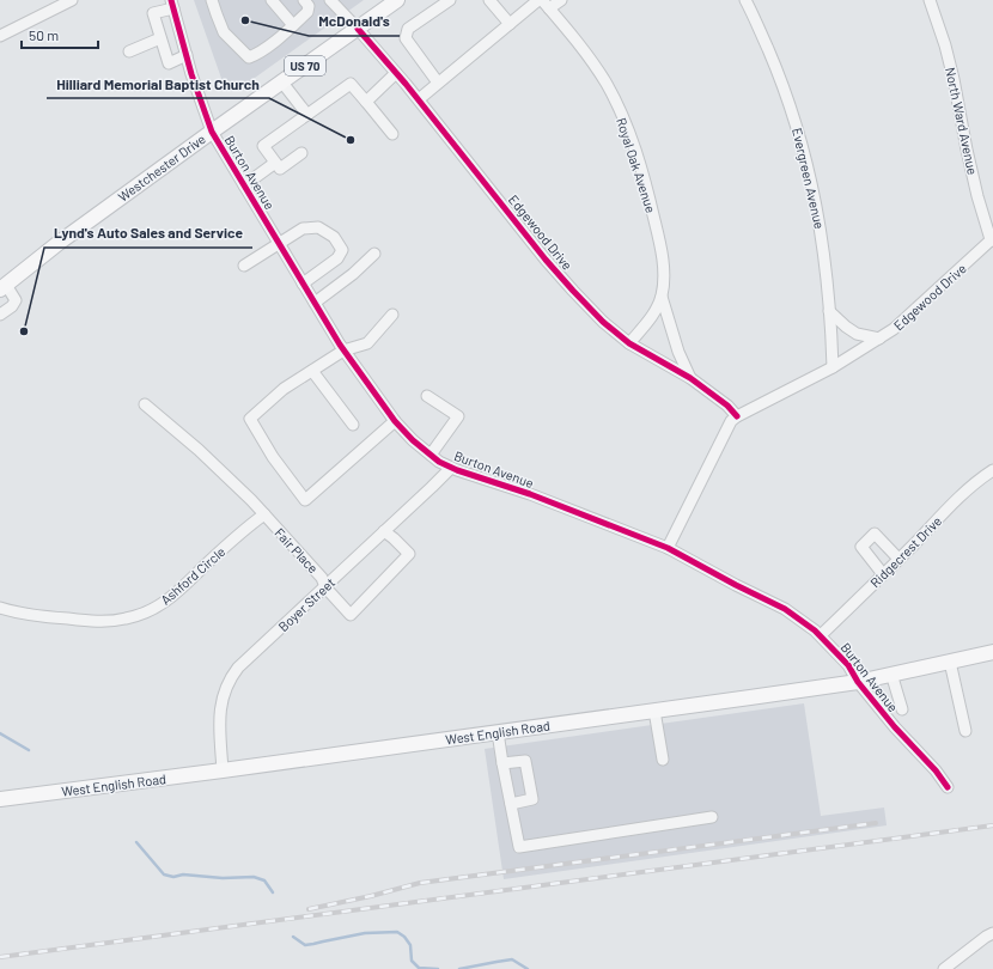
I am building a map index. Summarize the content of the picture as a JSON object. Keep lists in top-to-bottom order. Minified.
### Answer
{"streets":{"main road":["US 70","Westchester Drive","West English Road"],"street":["North Ward Avenue","Royal Oak Avenue","Burton Avenue","Evergreen Avenue","Edgewood Drive","Fair Place","Ridgecrest Drive","Ashford Circle","Boyer Street"]},"crossings":[["North Ward Avenue","Edgewood Drive"],["Royal Oak Avenue","Edgewood Drive"],["Westchester Drive","Burton Avenue"],["Westchester Drive","Edgewood Drive"],["Burton Avenue","Ridgecrest Drive"],["Burton Avenue","Boyer Street"],["Burton Avenue","West English Road"],["Evergreen Avenue","Edgewood Drive"],["Fair Place","Ashford Circle"],["Fair Place","Boyer Street"],["Boyer Street","West English Road"]],"places":["McDonald's","Hilliard Memorial Baptist Church","Lynd's Auto Sales and Service"],"scale_bar":"50 m"}
